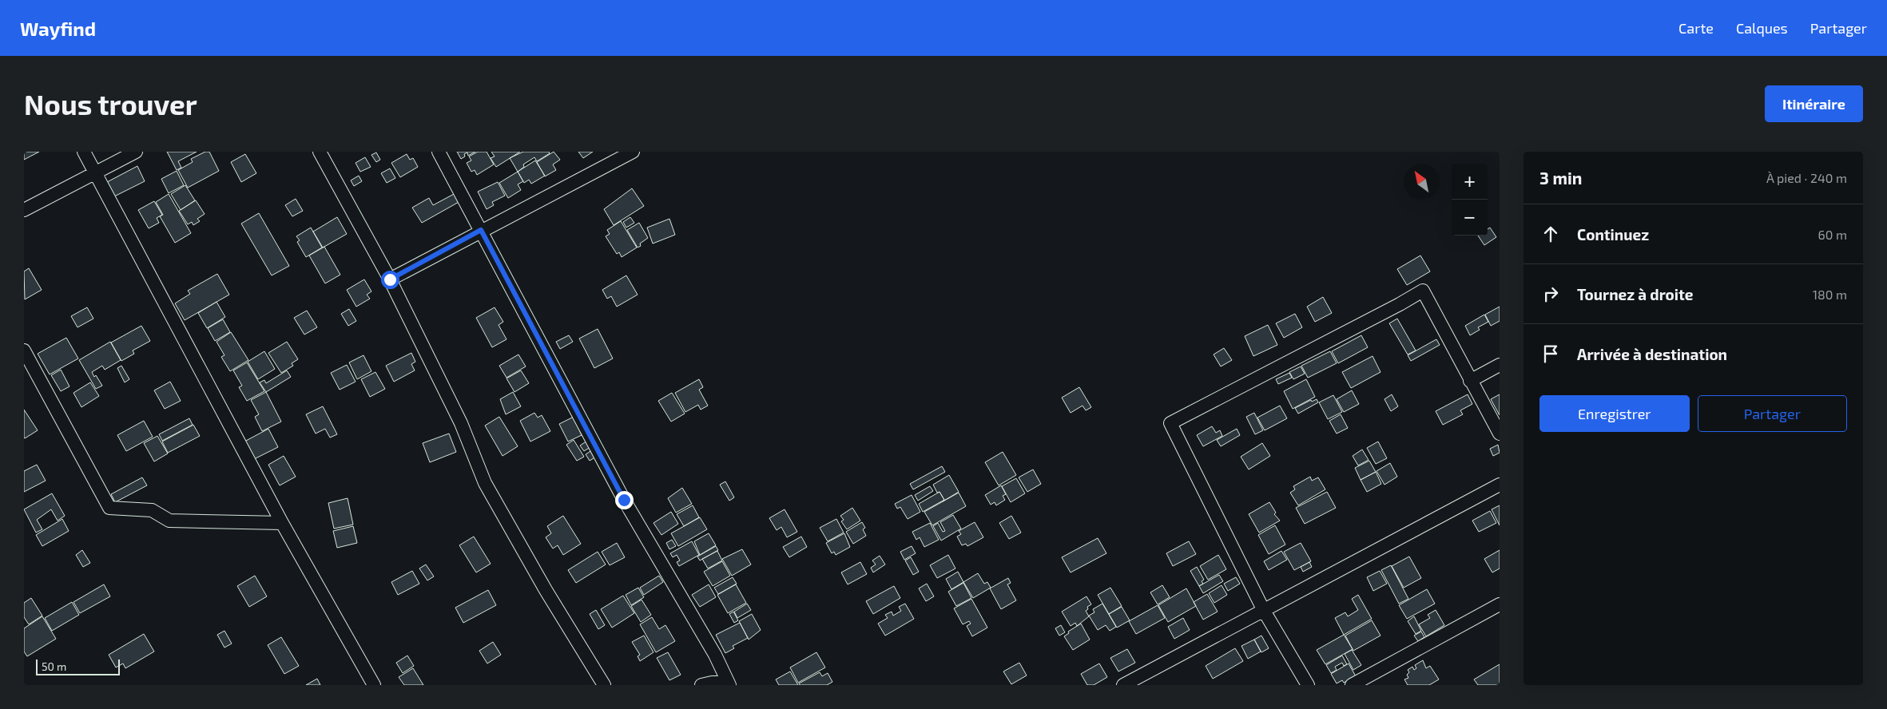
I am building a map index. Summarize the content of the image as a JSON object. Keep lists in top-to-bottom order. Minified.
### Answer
{"scale_bar":"50 m","north":"top left","page":{"header":"Wayfind","nav":["Carte","Calques","Partager"],"buttons":["Itinéraire",["Enregistrer","Partager"]],"title":"Nous trouver","heading":["3 min","À pied · 240 m"],"map_buttons":["+","−"],"list":[["Continuez","60 m"],["Tournez à droite","180 m"],"Arrivée à destination"],"scale":"50 m"}}
